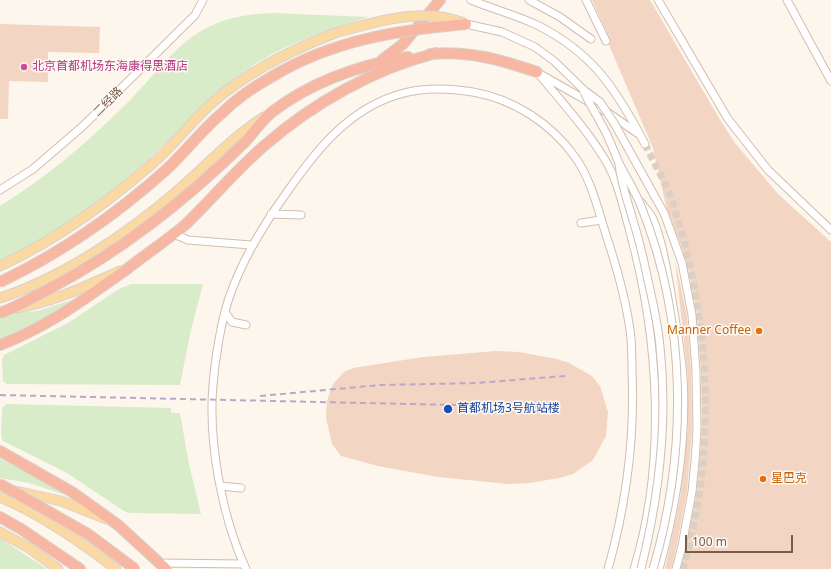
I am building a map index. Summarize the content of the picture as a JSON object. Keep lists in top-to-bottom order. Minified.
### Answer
{"streets":{"street":["二经路"]},"places":["北京首都机场东海康得思酒店","Manner Coffee","首都机场3号航站楼","星巴克"],"scale_bar":"100 m"}
